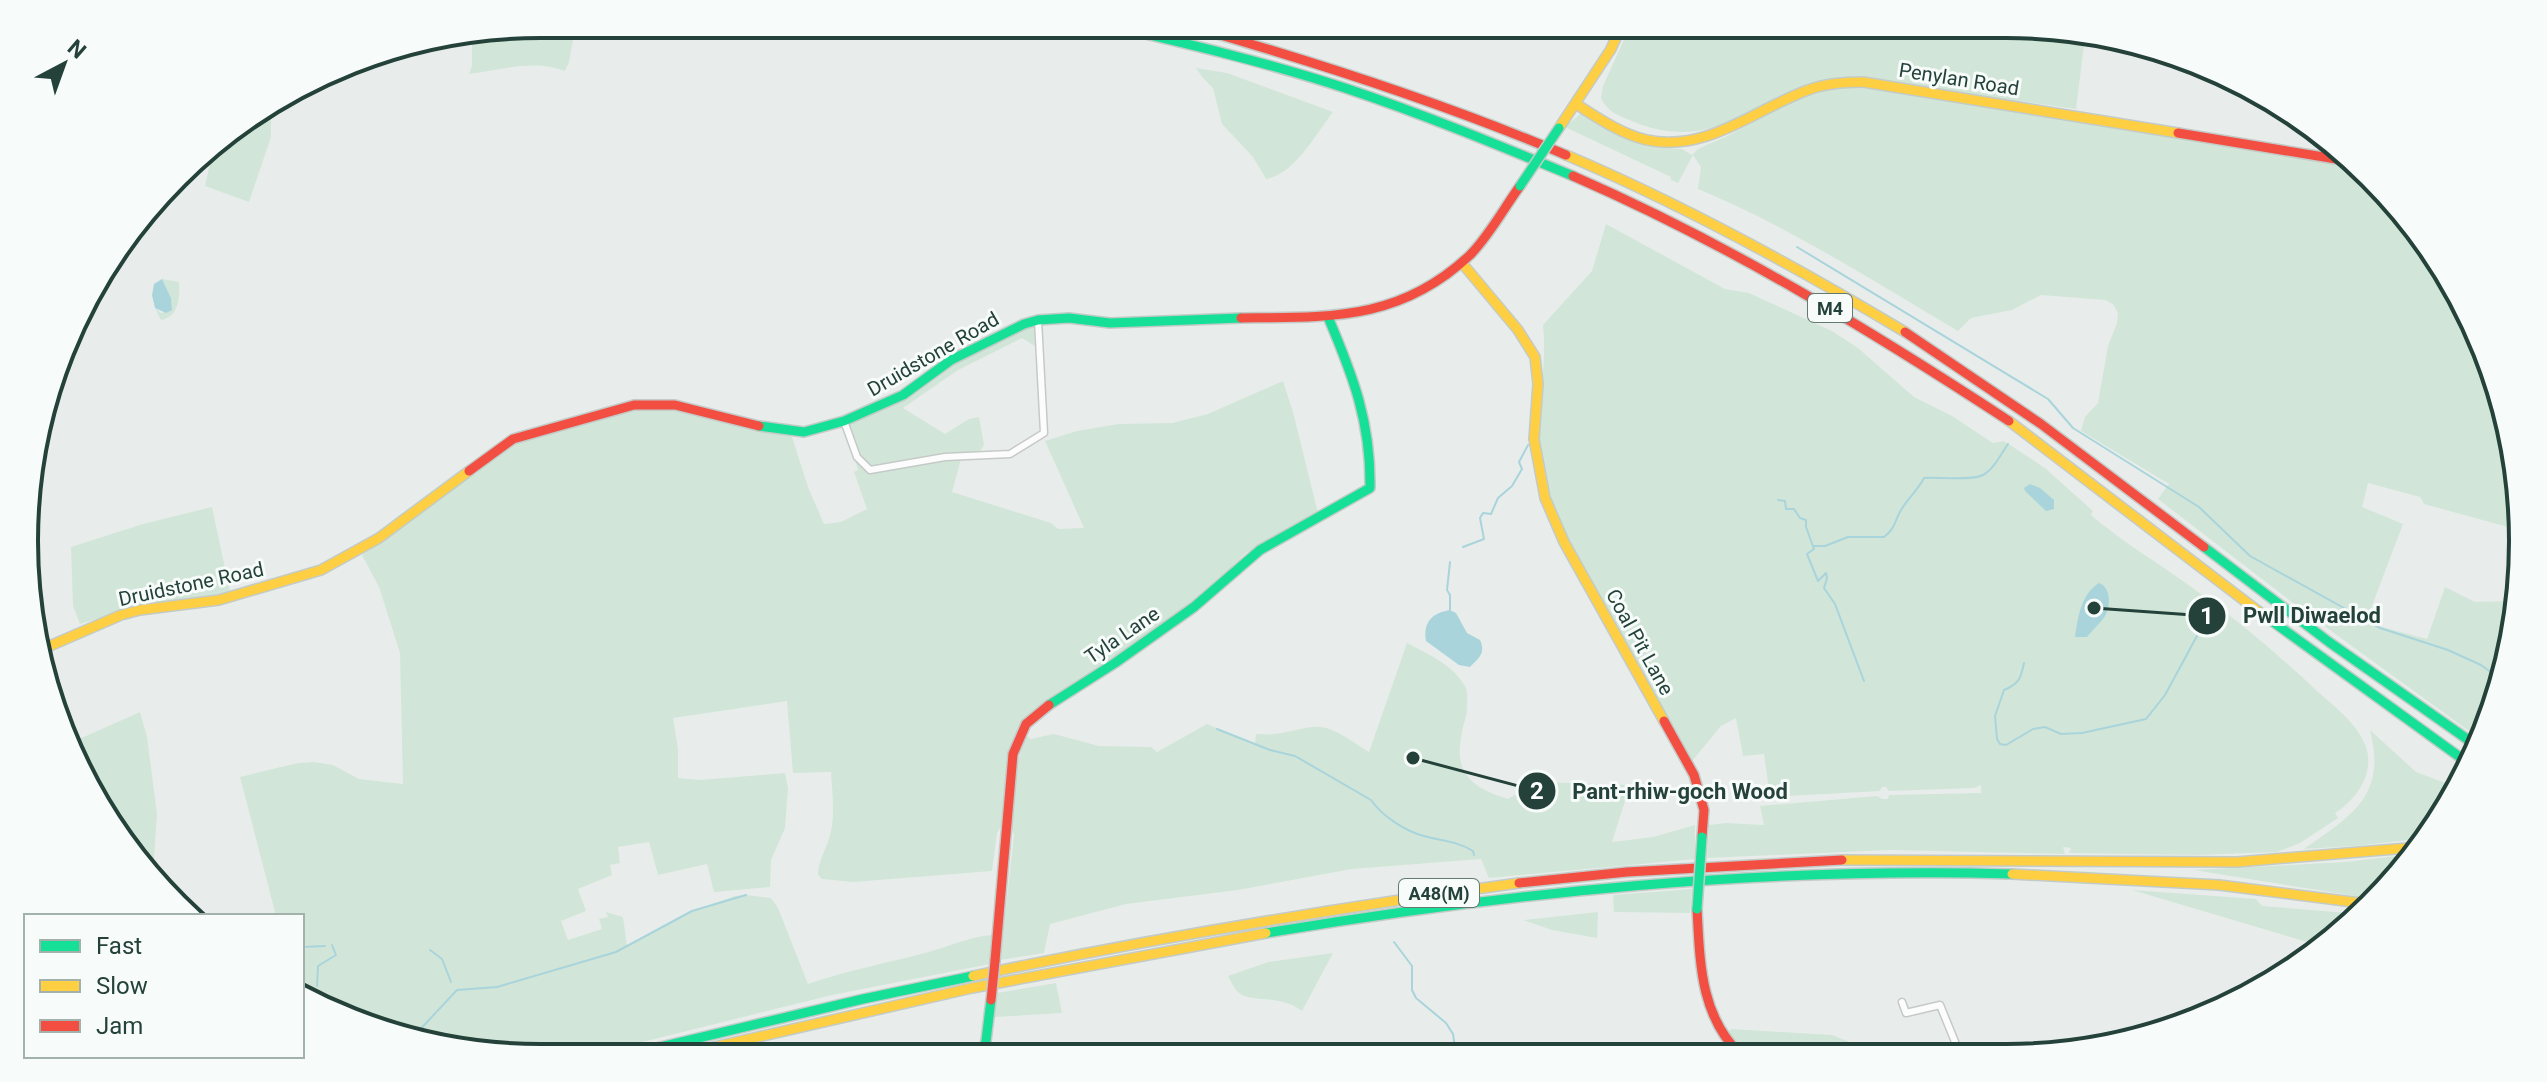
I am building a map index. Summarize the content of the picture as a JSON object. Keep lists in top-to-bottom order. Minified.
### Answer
{"streets":{"main road":["Penylan Road","M4","Druidstone Road","Tyla Lane","Coal Pit Lane","A48(M)"]},"crossings":[["Penylan Road","Druidstone Road"],["Druidstone Road","Tyla Lane"],["Druidstone Road","Coal Pit Lane"]],"places":["Pwll Diwaelod","Pant-rhiw-goch Wood"],"legend":["Fast","Slow","Jam"],"north":"top right"}
